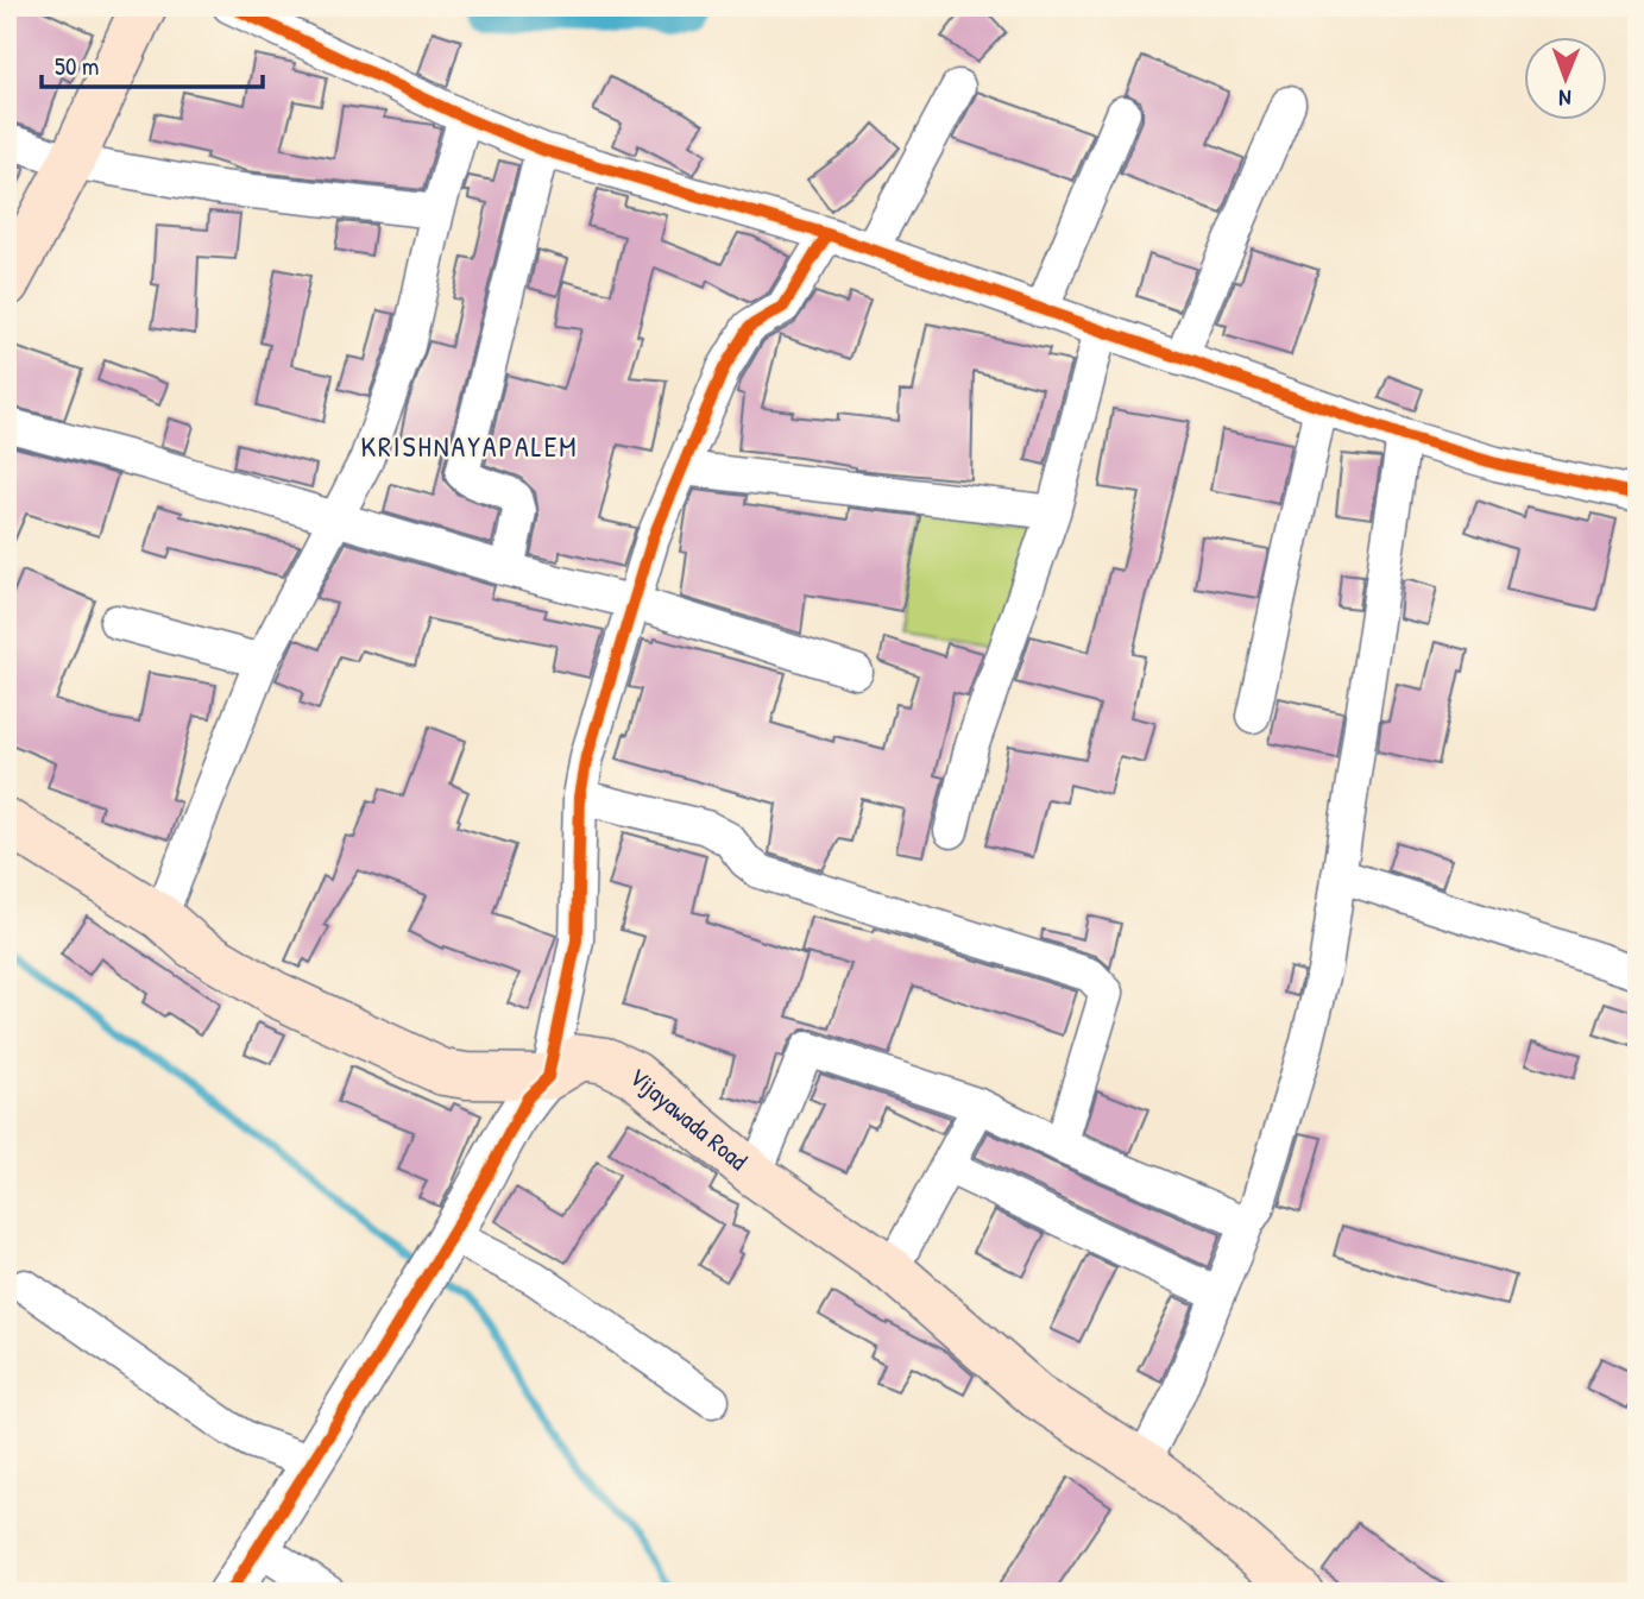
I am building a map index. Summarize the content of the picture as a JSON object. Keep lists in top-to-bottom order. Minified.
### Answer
{"streets":{"main road":["Vijayawada Road"]},"districts":["KRISHNAYAPALEM"],"scale_bar":"50 m","north":"bottom"}
